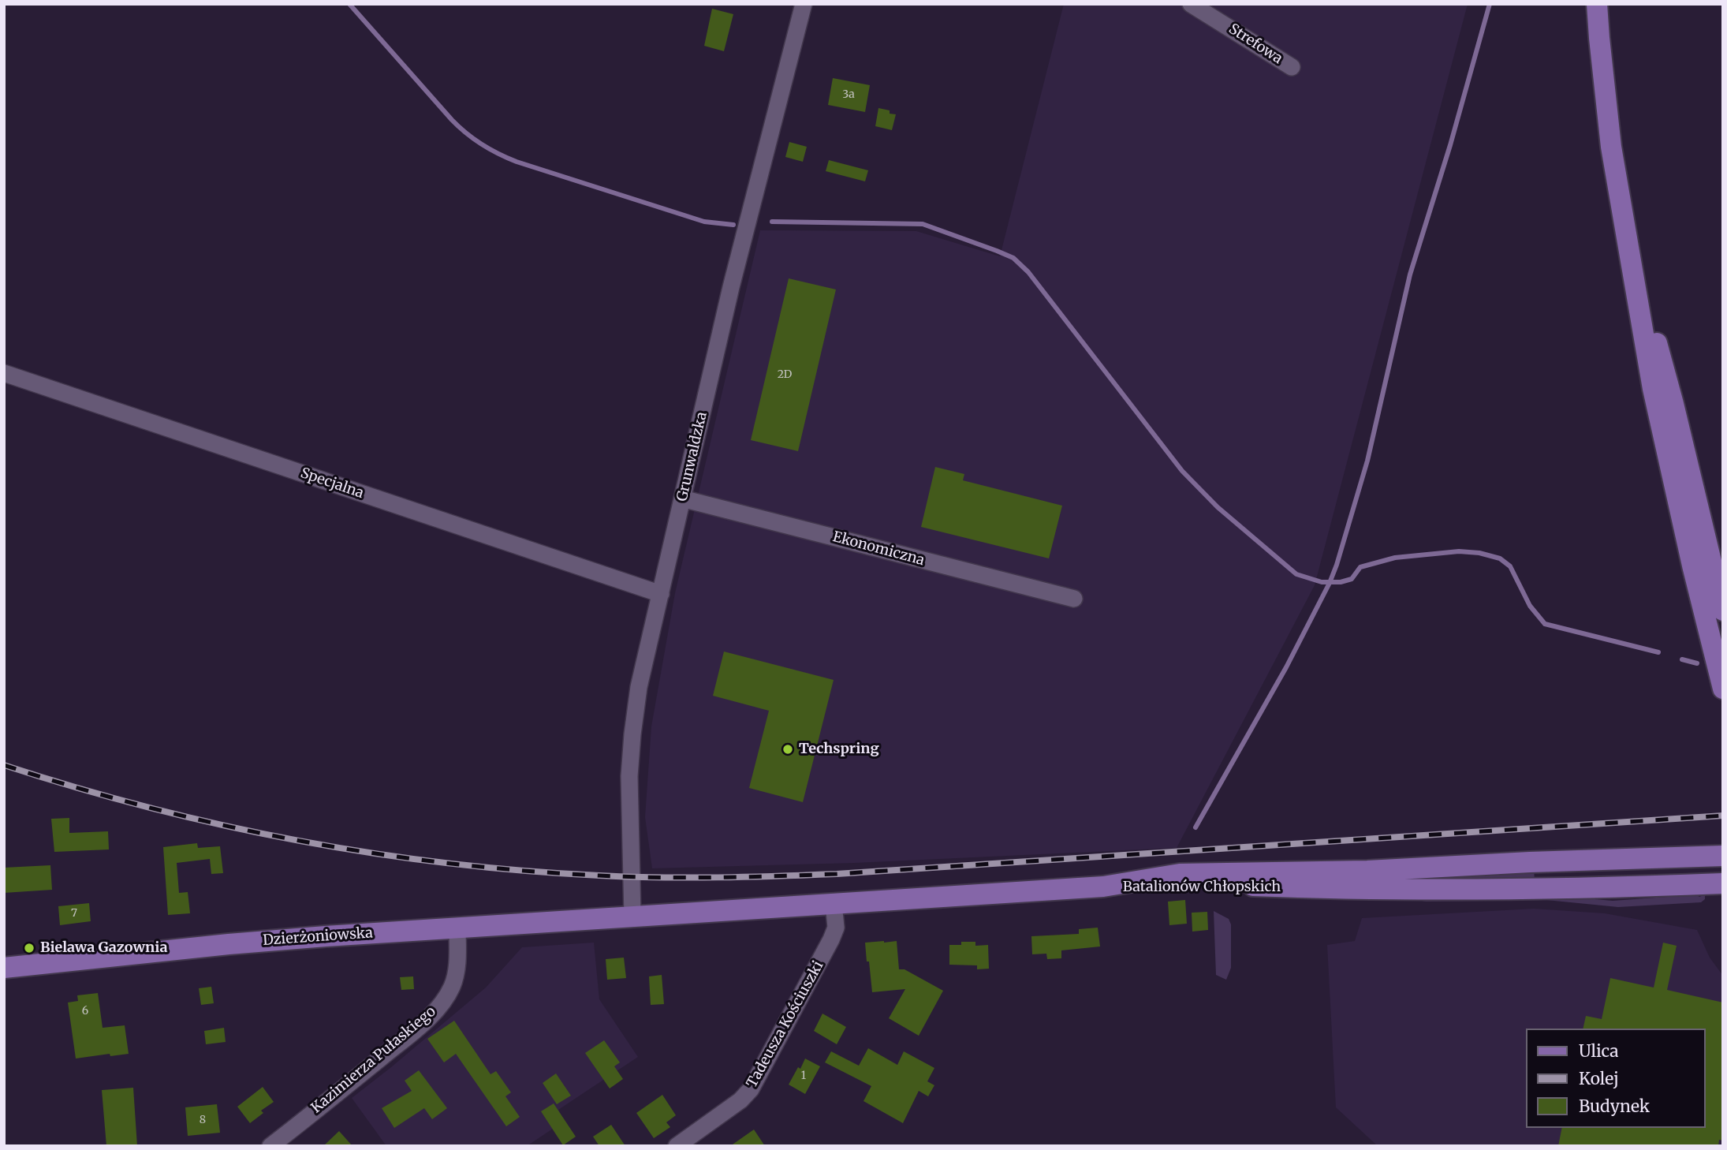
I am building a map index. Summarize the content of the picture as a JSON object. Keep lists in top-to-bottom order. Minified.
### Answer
{"streets":{"main road":["Batalionów Chłopskich","Dzierżoniowska"],"street":["Strefowa","Grunwaldzka","Specjalna","Ekonomiczna","Tadeusza Kościuszki","Kazimierza Pułaskiego"]},"crossings":[["Grunwaldzka","Specjalna"],["Grunwaldzka","Ekonomiczna"],["Grunwaldzka","Dzierżoniowska"],["Batalionów Chłopskich","Dzierżoniowska"],["Dzierżoniowska","Tadeusza Kościuszki"],["Dzierżoniowska","Kazimierza Pułaskiego"]],"places":["Techspring","Bielawa Gazownia"],"house_numbers":["3a","2D","7","6","1","8"],"legend":["Ulica","Kolej","Budynek"]}
